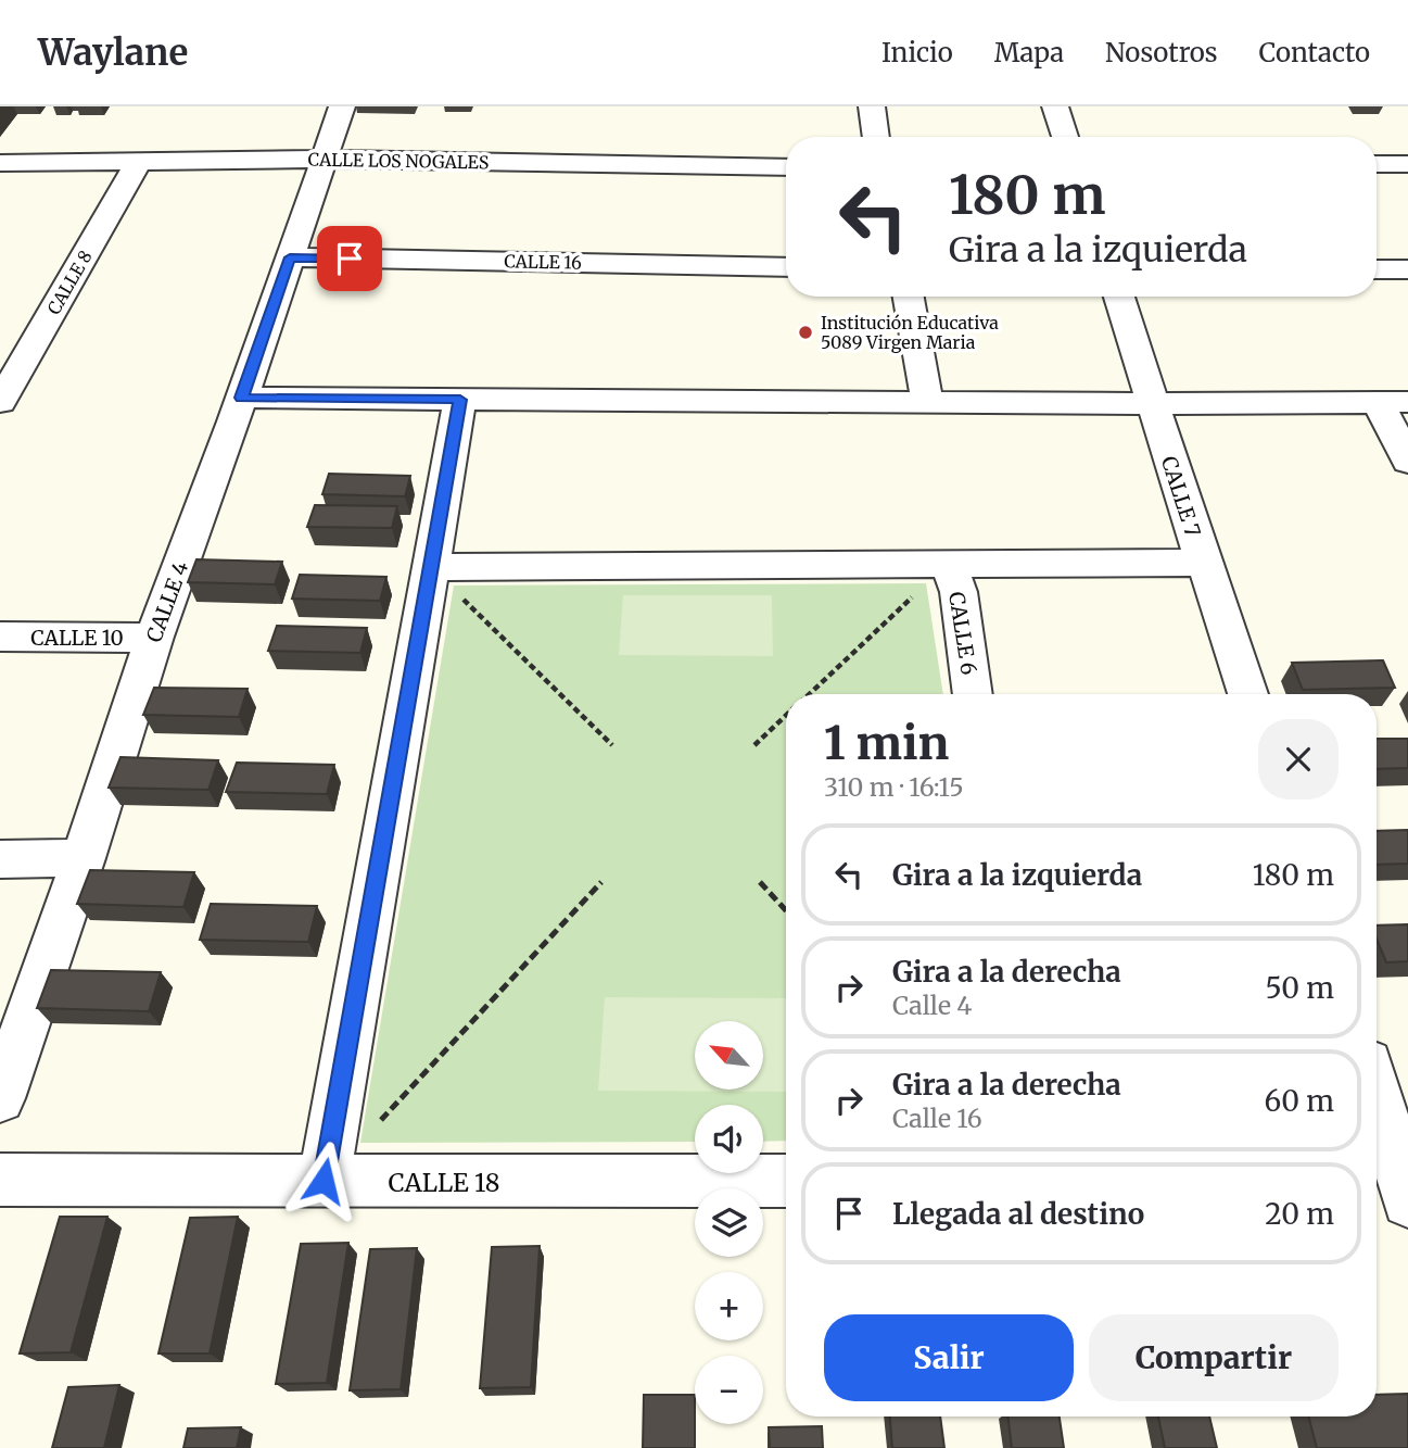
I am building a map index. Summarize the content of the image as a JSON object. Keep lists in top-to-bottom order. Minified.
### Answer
{"streets":{"street":["CALLE LOS NOGALES","CALLE 16","CALLE 8","CALLE 7","CALLE 4","CALLE 6","CALLE 10","CALLE 18"]},"crossings":[["CALLE LOS NOGALES","CALLE 8"],["CALLE LOS NOGALES","CALLE 4"],["CALLE 16","CALLE 4"],["CALLE 4","CALLE 10"]],"places":["Institución Educativa 5089 Virgen Maria"],"north":"top left","page":{"header":"Waylane","nav":["Inicio","Mapa","Nosotros","Contacto"],"turn":["180 m","Gira a la izquierda"],"heading":["1 min","310 m · 16:15"],"list":[{"name":"Gira a la izquierda","value":"180 m"},{"name":"Gira a la derecha","note":"Calle 4","value":"50 m"},{"name":"Gira a la derecha","note":"Calle 16","value":"60 m"},{"name":"Llegada al destino","value":"20 m"}],"map_buttons":["+","−"],"buttons":["Salir","Compartir"]}}
